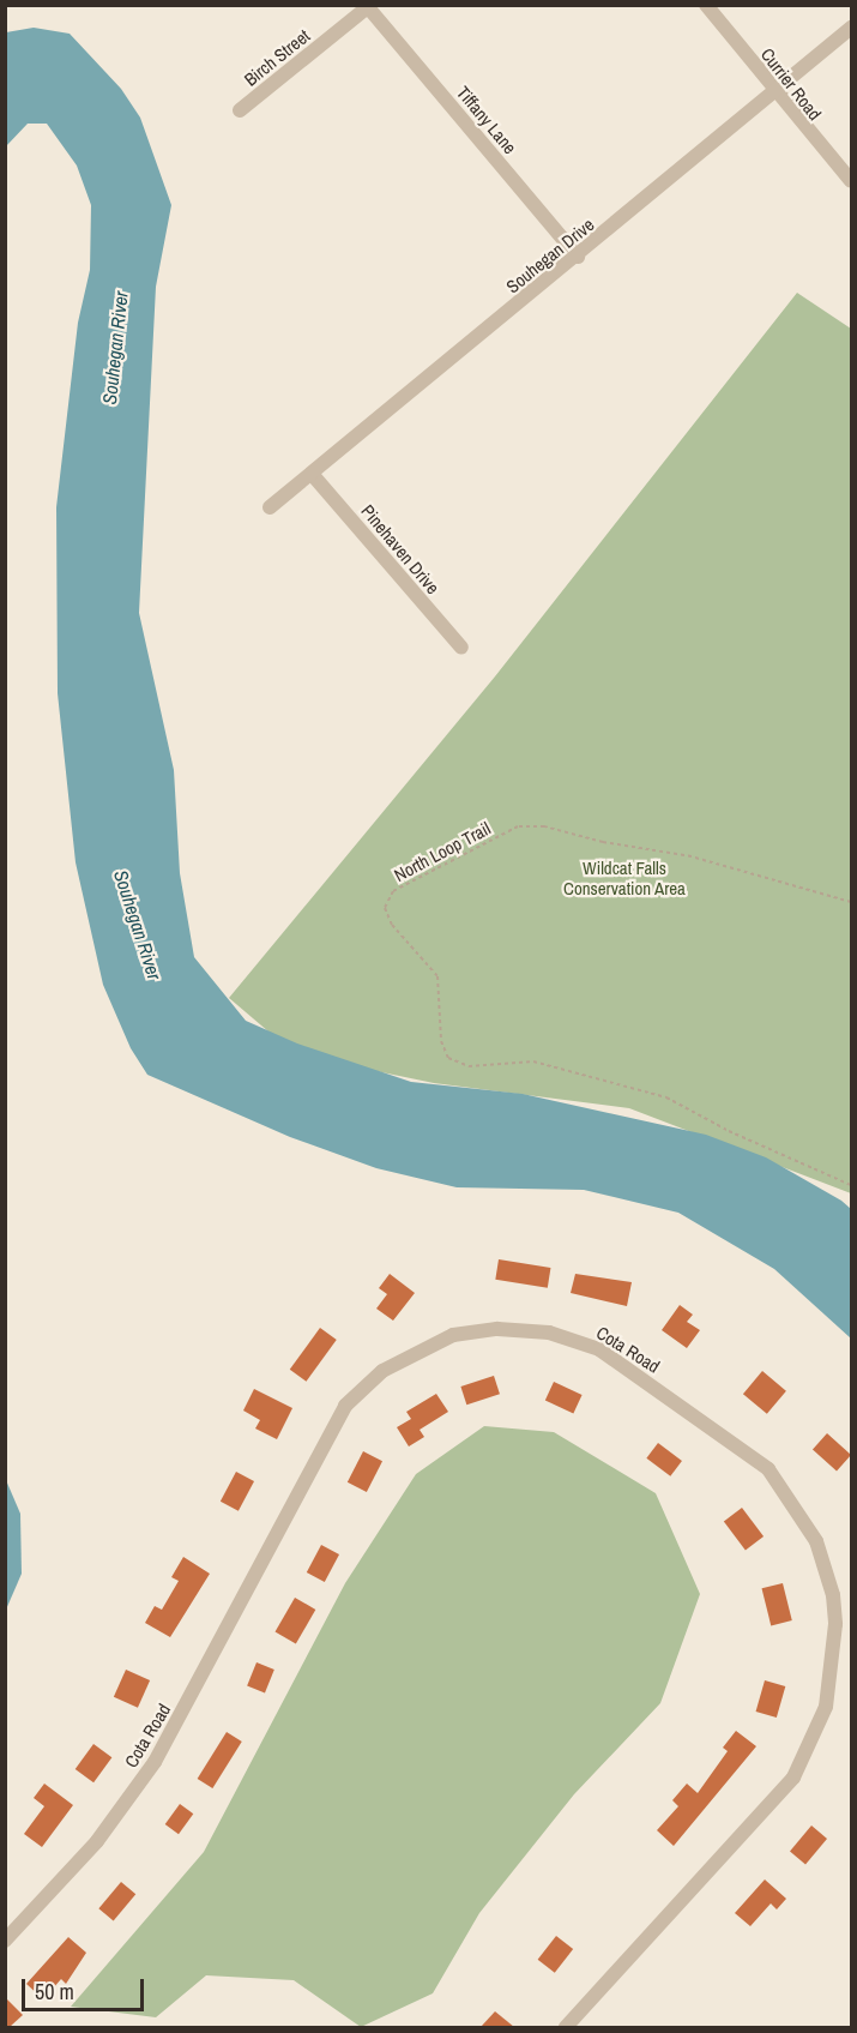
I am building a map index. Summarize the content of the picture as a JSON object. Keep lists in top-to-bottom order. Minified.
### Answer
{"streets":{"street":["Birch Street","Currier Road","Tiffany Lane","Souhegan Drive","Pinehaven Drive","Cota Road"],"path":["North Loop Trail"]},"crossings":[["Birch Street","Tiffany Lane"],["Currier Road","Souhegan Drive"],["Tiffany Lane","Souhegan Drive"],["Souhegan Drive","Pinehaven Drive"]],"water":["Souhegan River"],"parks":["Wildcat Falls Conservation Area"],"scale_bar":"50 m"}
